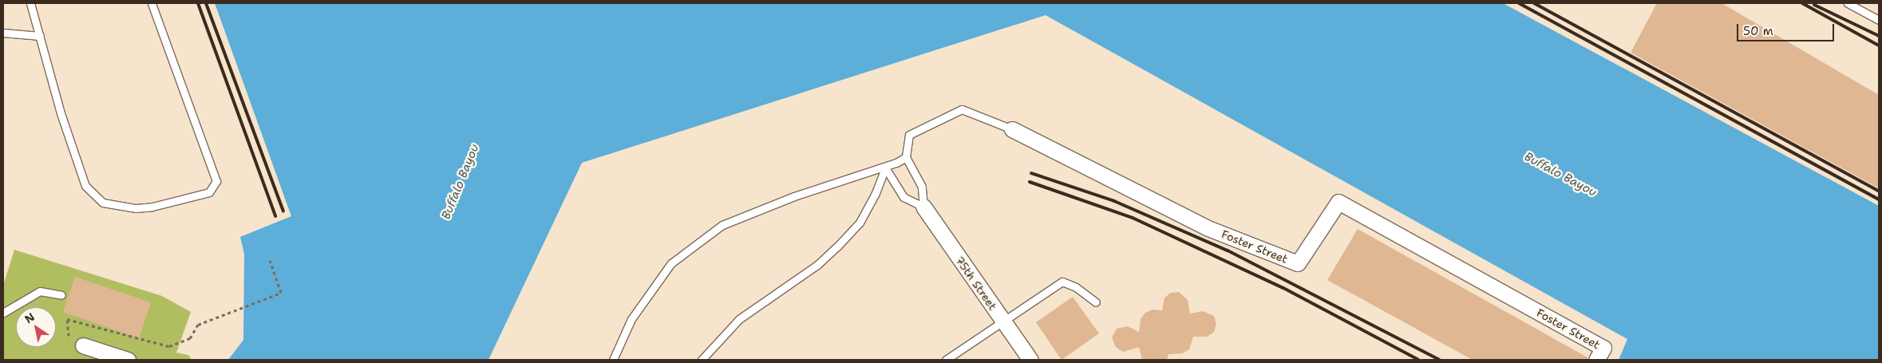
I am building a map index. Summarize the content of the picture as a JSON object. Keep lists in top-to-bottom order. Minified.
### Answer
{"streets":{"street":["Foster Street","75th Street"]},"water":["Buffalo Bayou"],"scale_bar":"50 m","north":"top left"}
